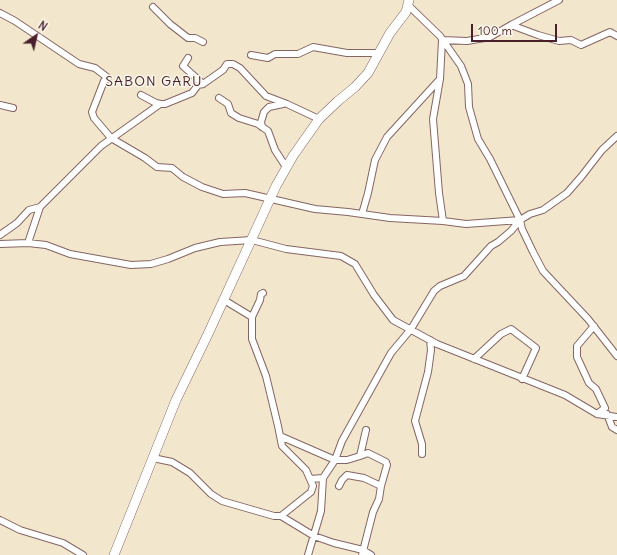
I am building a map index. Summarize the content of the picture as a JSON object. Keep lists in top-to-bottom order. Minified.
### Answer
{"districts":["SABON GARU"],"scale_bar":"100 m","north":"top right"}
